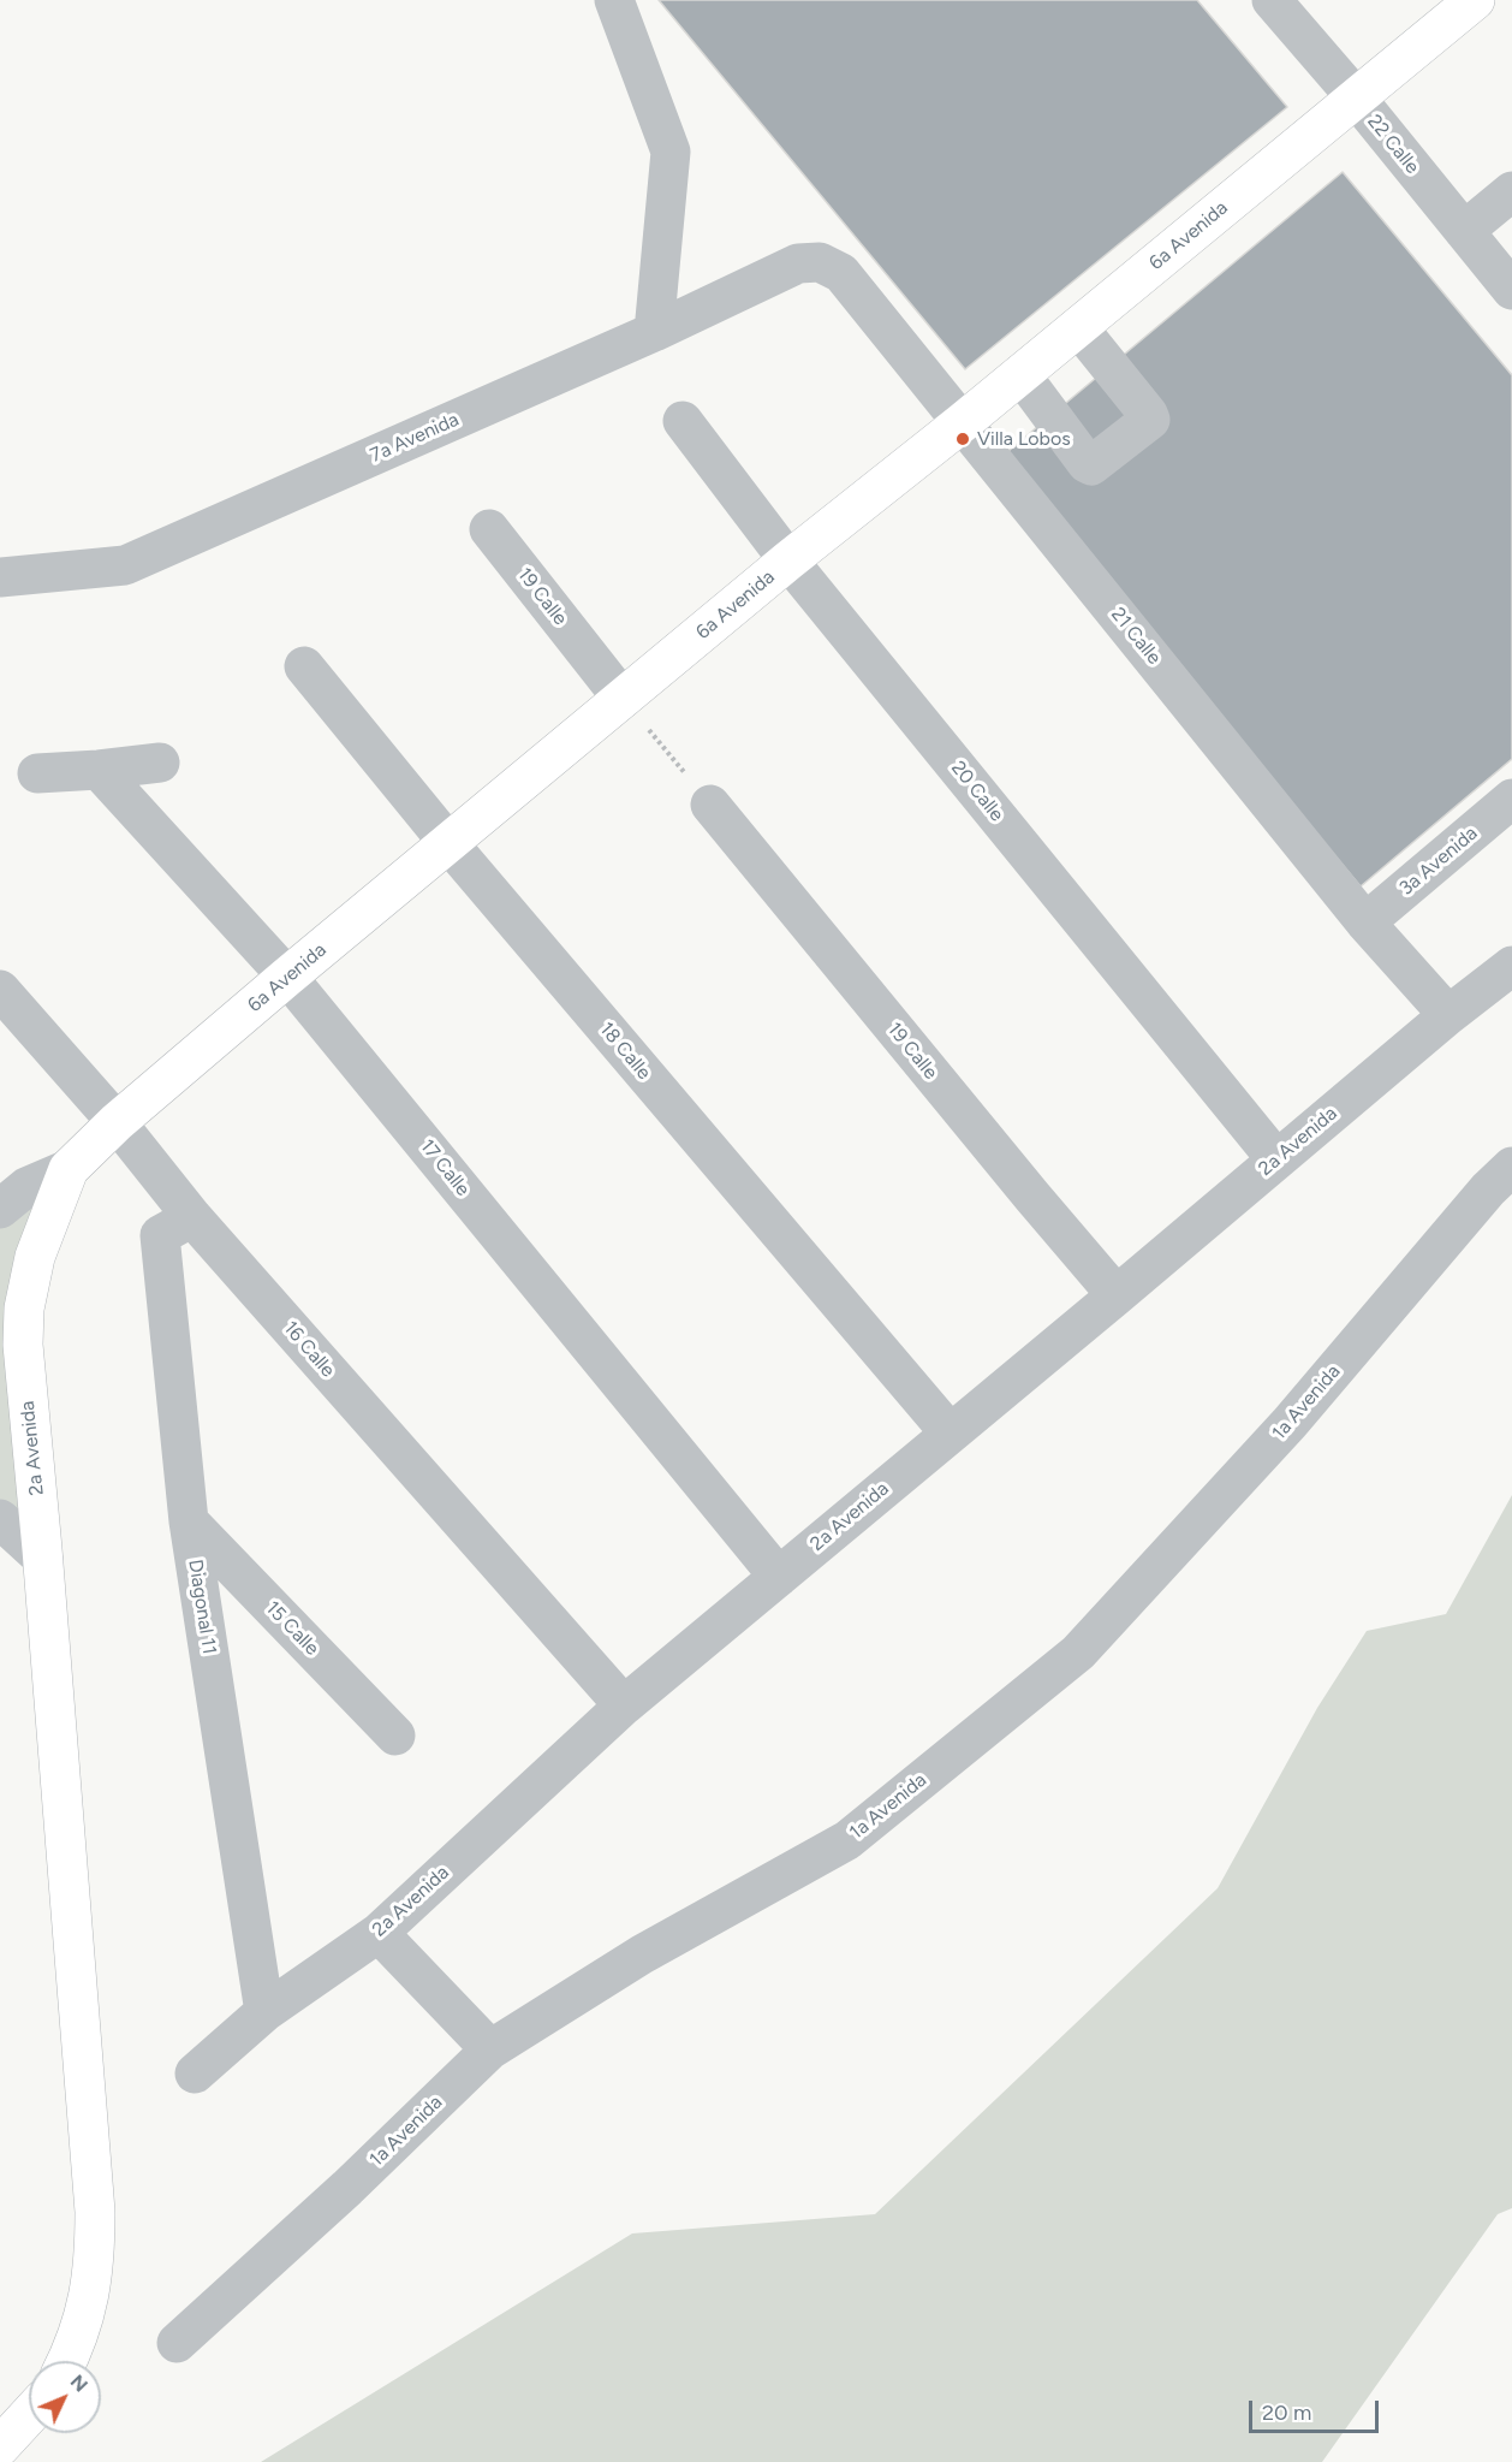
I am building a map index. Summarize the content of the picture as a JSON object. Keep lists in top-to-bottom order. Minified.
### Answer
{"streets":{"main road":["6a Avenida","2a Avenida"],"street":["22 Calle","7a Avenida","19 Calle","21 Calle","20 Calle","3a Avenida","18 Calle","17 Calle","16 Calle","1a Avenida","Diagonal 11","15 Calle"]},"crossings":[["22 Calle","6a Avenida"],["6a Avenida","19 Calle"],["6a Avenida","21 Calle"],["6a Avenida","20 Calle"],["6a Avenida","18 Calle"],["6a Avenida","2a Avenida"],["6a Avenida","17 Calle"],["6a Avenida","16 Calle"],["7a Avenida","21 Calle"],["19 Calle","2a Avenida"],["21 Calle","3a Avenida"],["21 Calle","2a Avenida"],["20 Calle","2a Avenida"],["18 Calle","2a Avenida"],["2a Avenida","17 Calle"],["2a Avenida","16 Calle"],["2a Avenida","Diagonal 11"],["16 Calle","Diagonal 11"],["Diagonal 11","15 Calle"]],"places":["Villa Lobos"],"scale_bar":"20 m","north":"top right"}
